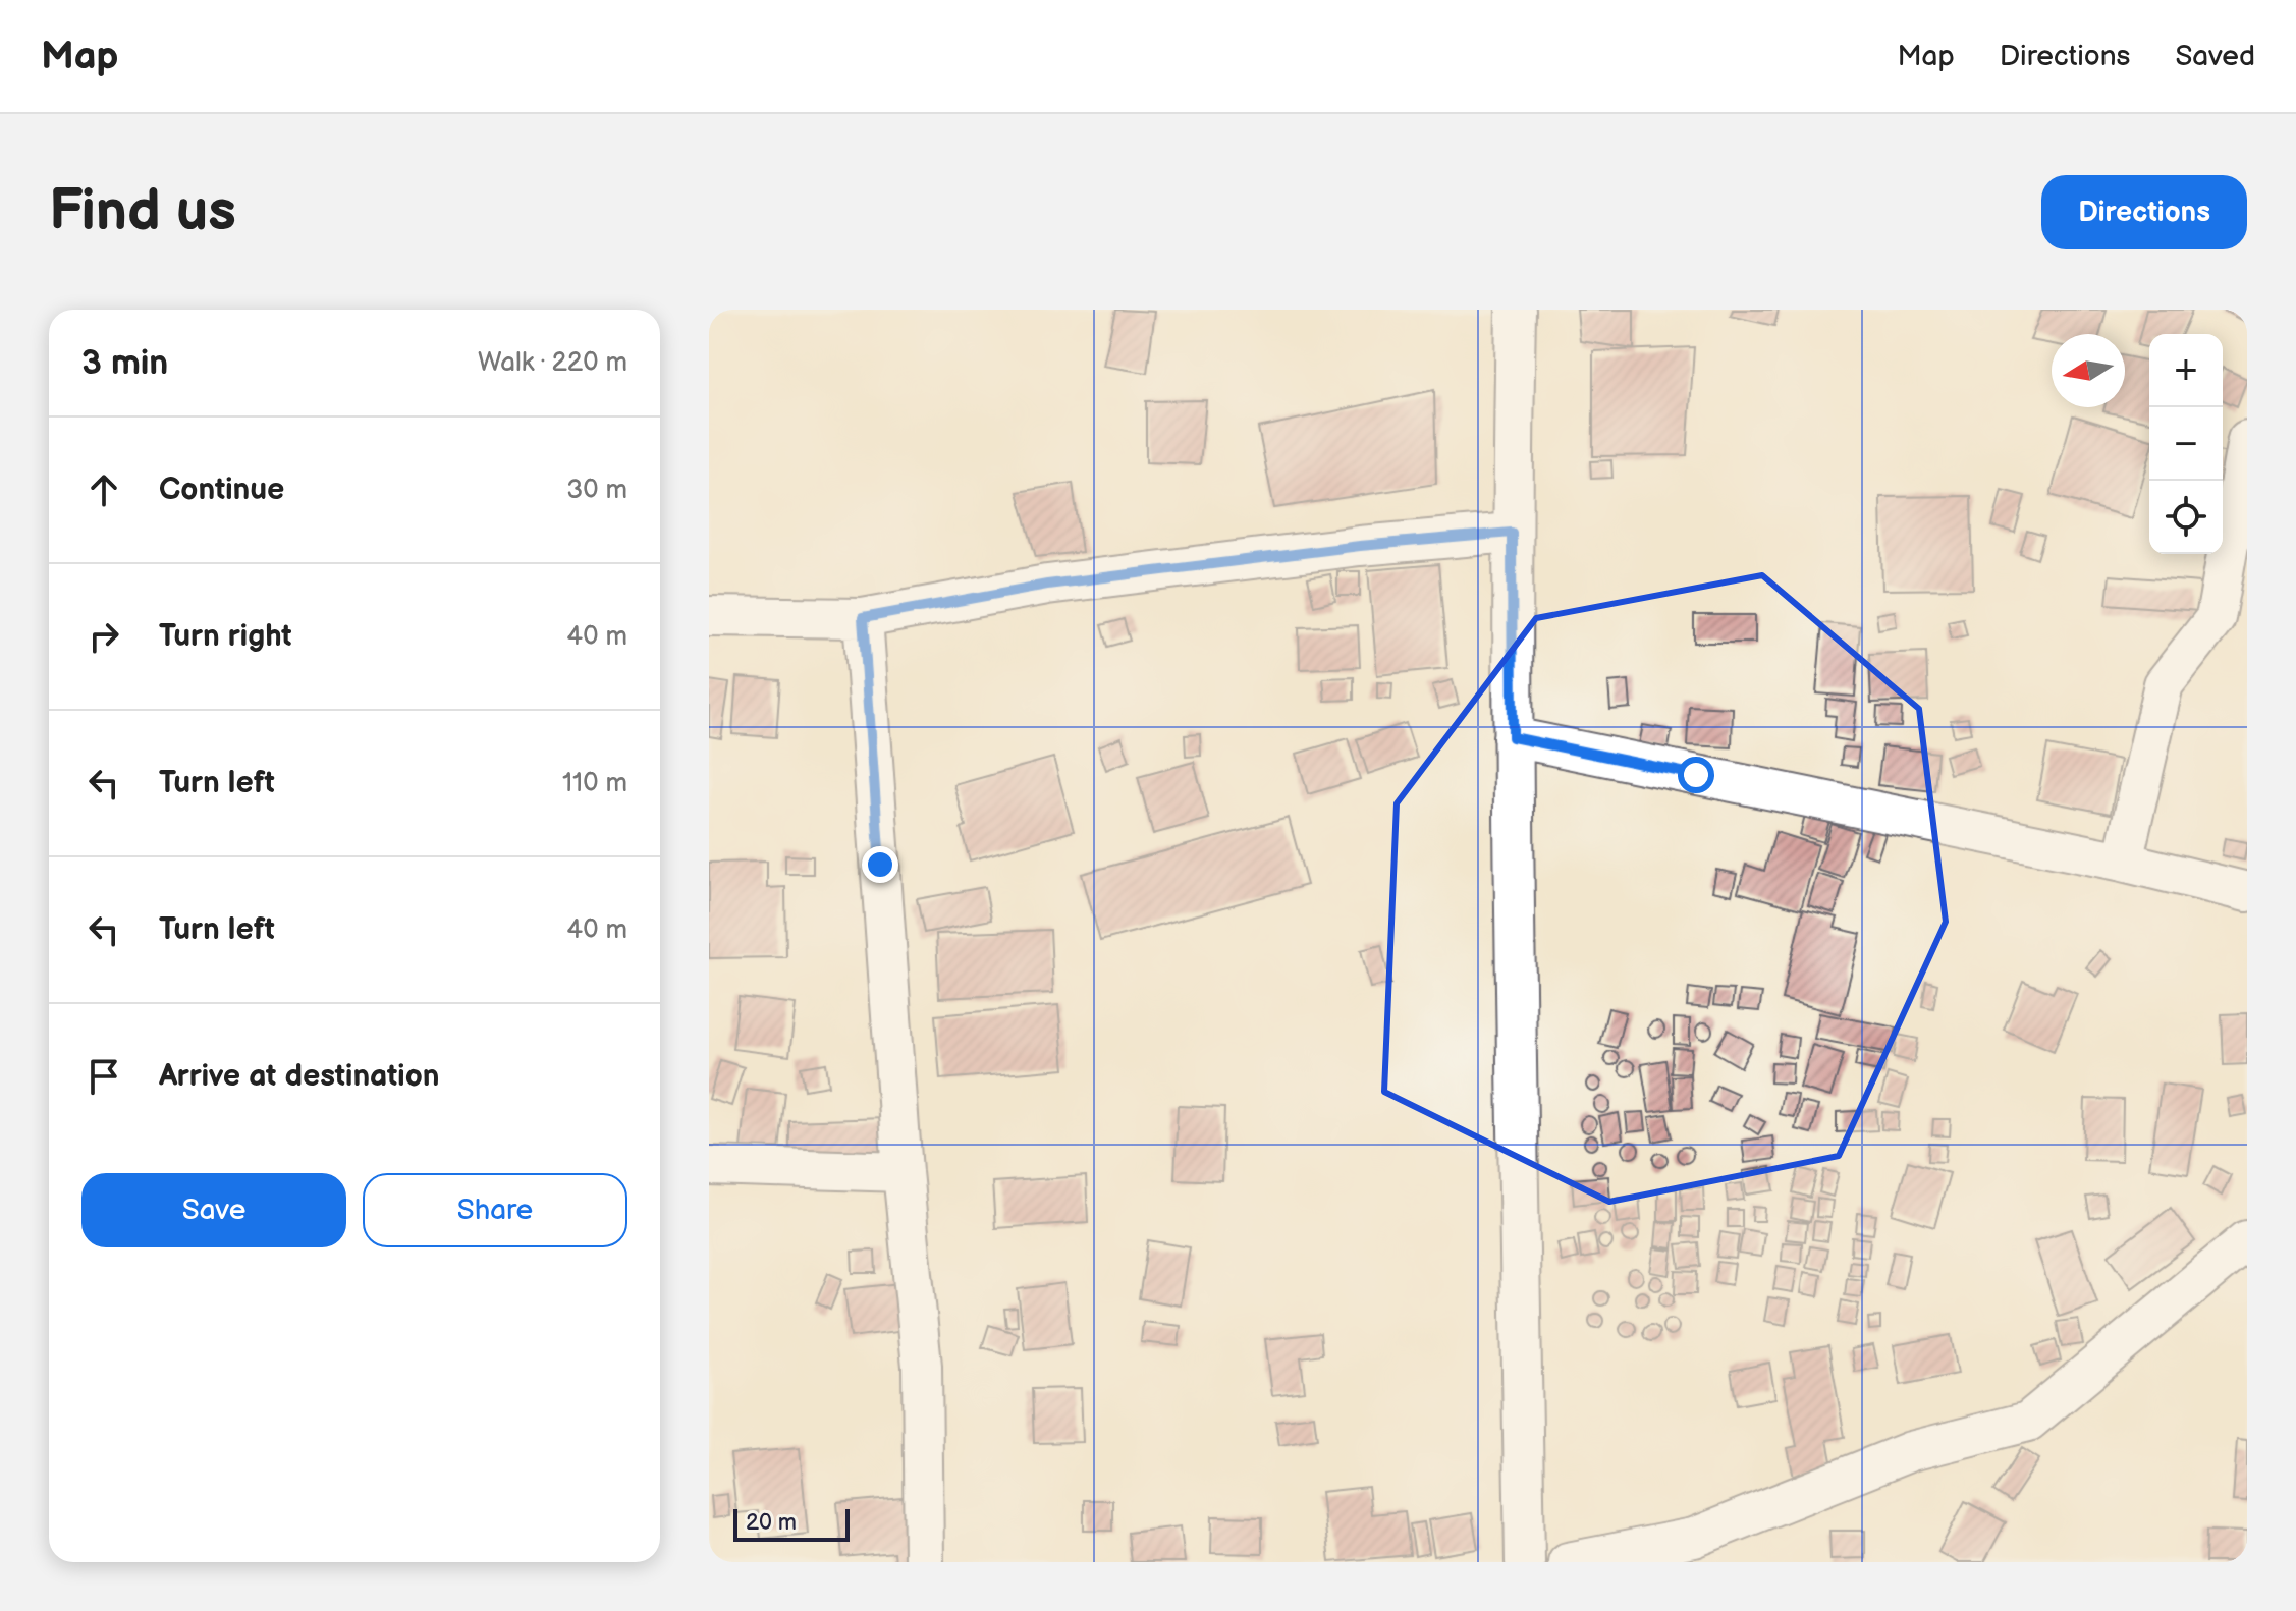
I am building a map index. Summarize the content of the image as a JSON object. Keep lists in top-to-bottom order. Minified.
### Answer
{"scale_bar":"20 m","north":"left","page":{"header":"Map","nav":["Map","Directions","Saved"],"buttons":["Directions",["Save","Share"]],"title":"Find us","heading":["3 min","Walk · 220 m"],"map_buttons":["+","−"],"list":[["Continue","30 m"],["Turn right","40 m"],["Turn left","110 m"],["Turn left","40 m"],"Arrive at destination"],"scale":"20 m"}}
